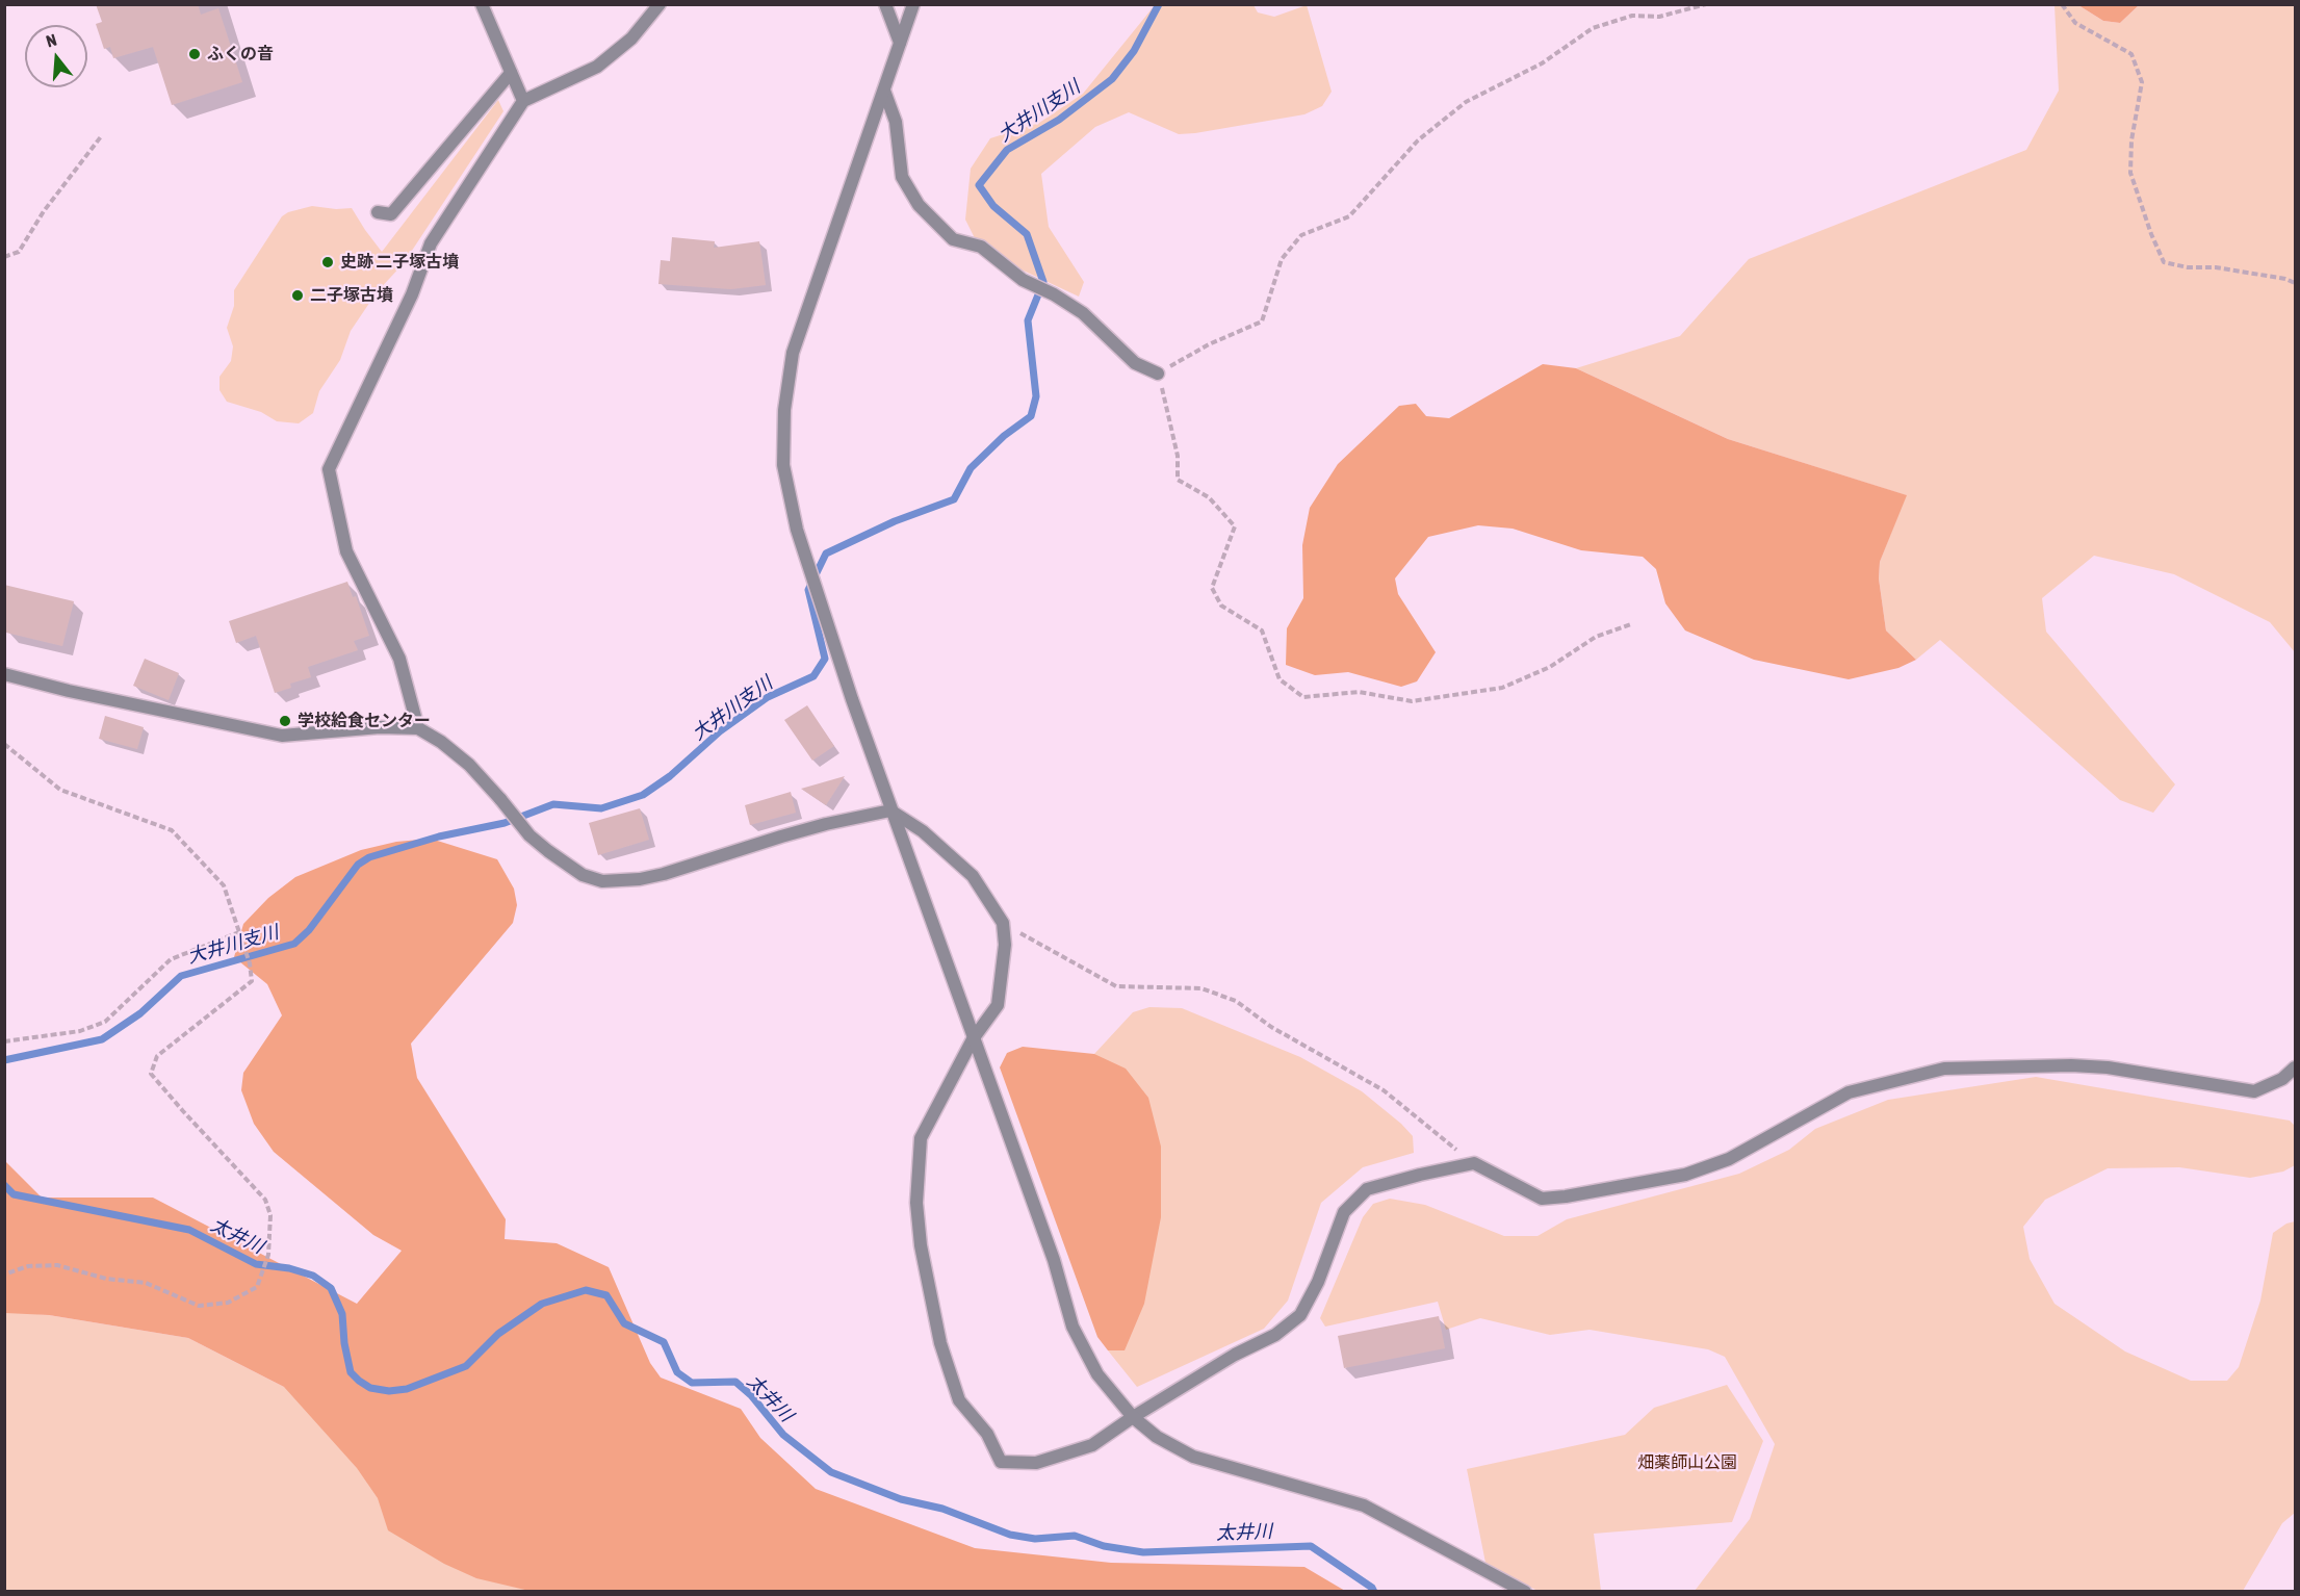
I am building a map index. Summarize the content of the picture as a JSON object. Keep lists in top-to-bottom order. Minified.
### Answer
{"water":["大井川支川","太井川"],"parks":["畑薬師山公園"],"places":["ふくの音","史跡 二子塚古墳","二子塚古墳","学校給食センター"],"north":"top"}
